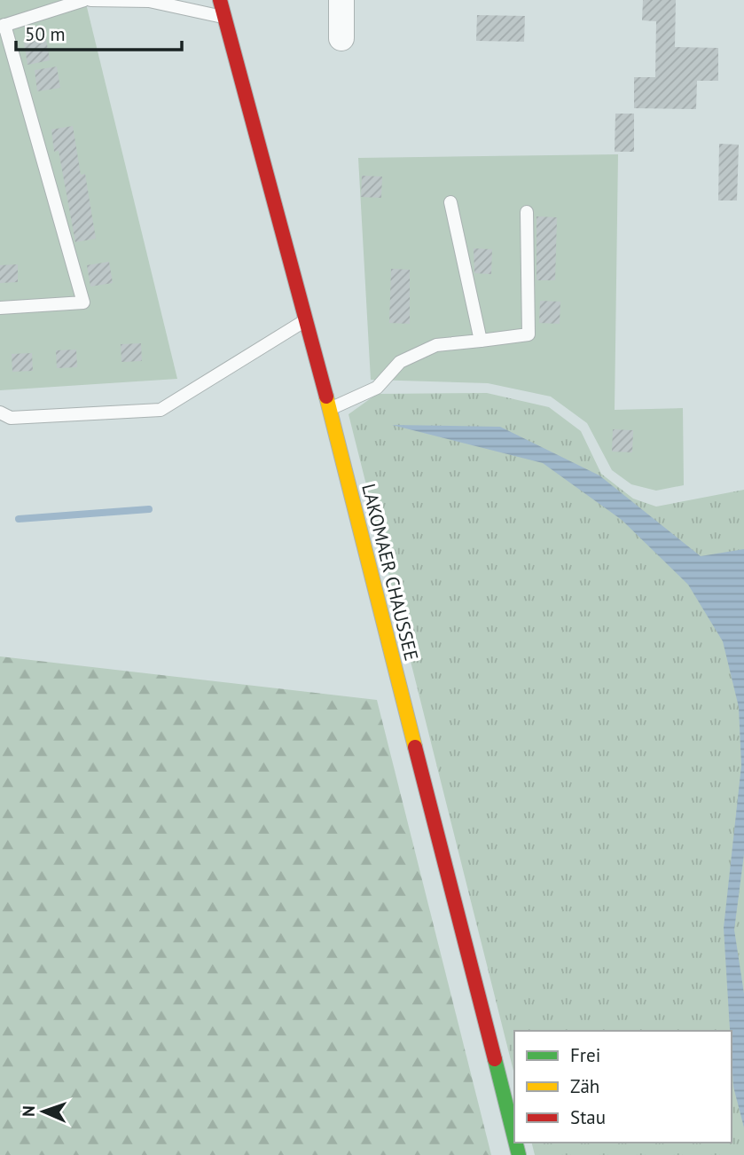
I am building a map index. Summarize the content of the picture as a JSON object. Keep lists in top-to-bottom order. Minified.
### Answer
{"streets":{"street":["LAKOMAER CHAUSSEE"]},"legend":["Frei","Zäh","Stau"],"scale_bar":"50 m","north":"left"}
